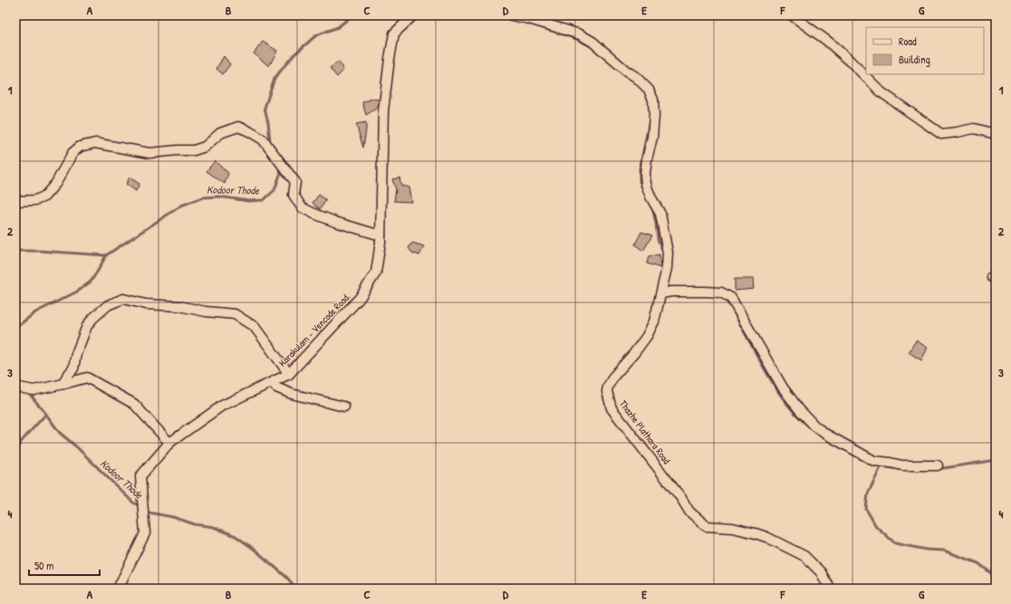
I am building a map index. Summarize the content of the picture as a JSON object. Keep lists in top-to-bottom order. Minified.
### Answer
{"streets":{"street":["Karakulam - Vencode Road.","Thazhe Plathara Road"]},"water":["Kodoor Thode"],"legend":["Road","Building"],"scale_bar":"50 m","grid":{"columns":["A","B","C","D","E","F","G"],"rows":["1","2","3","4"]}}
